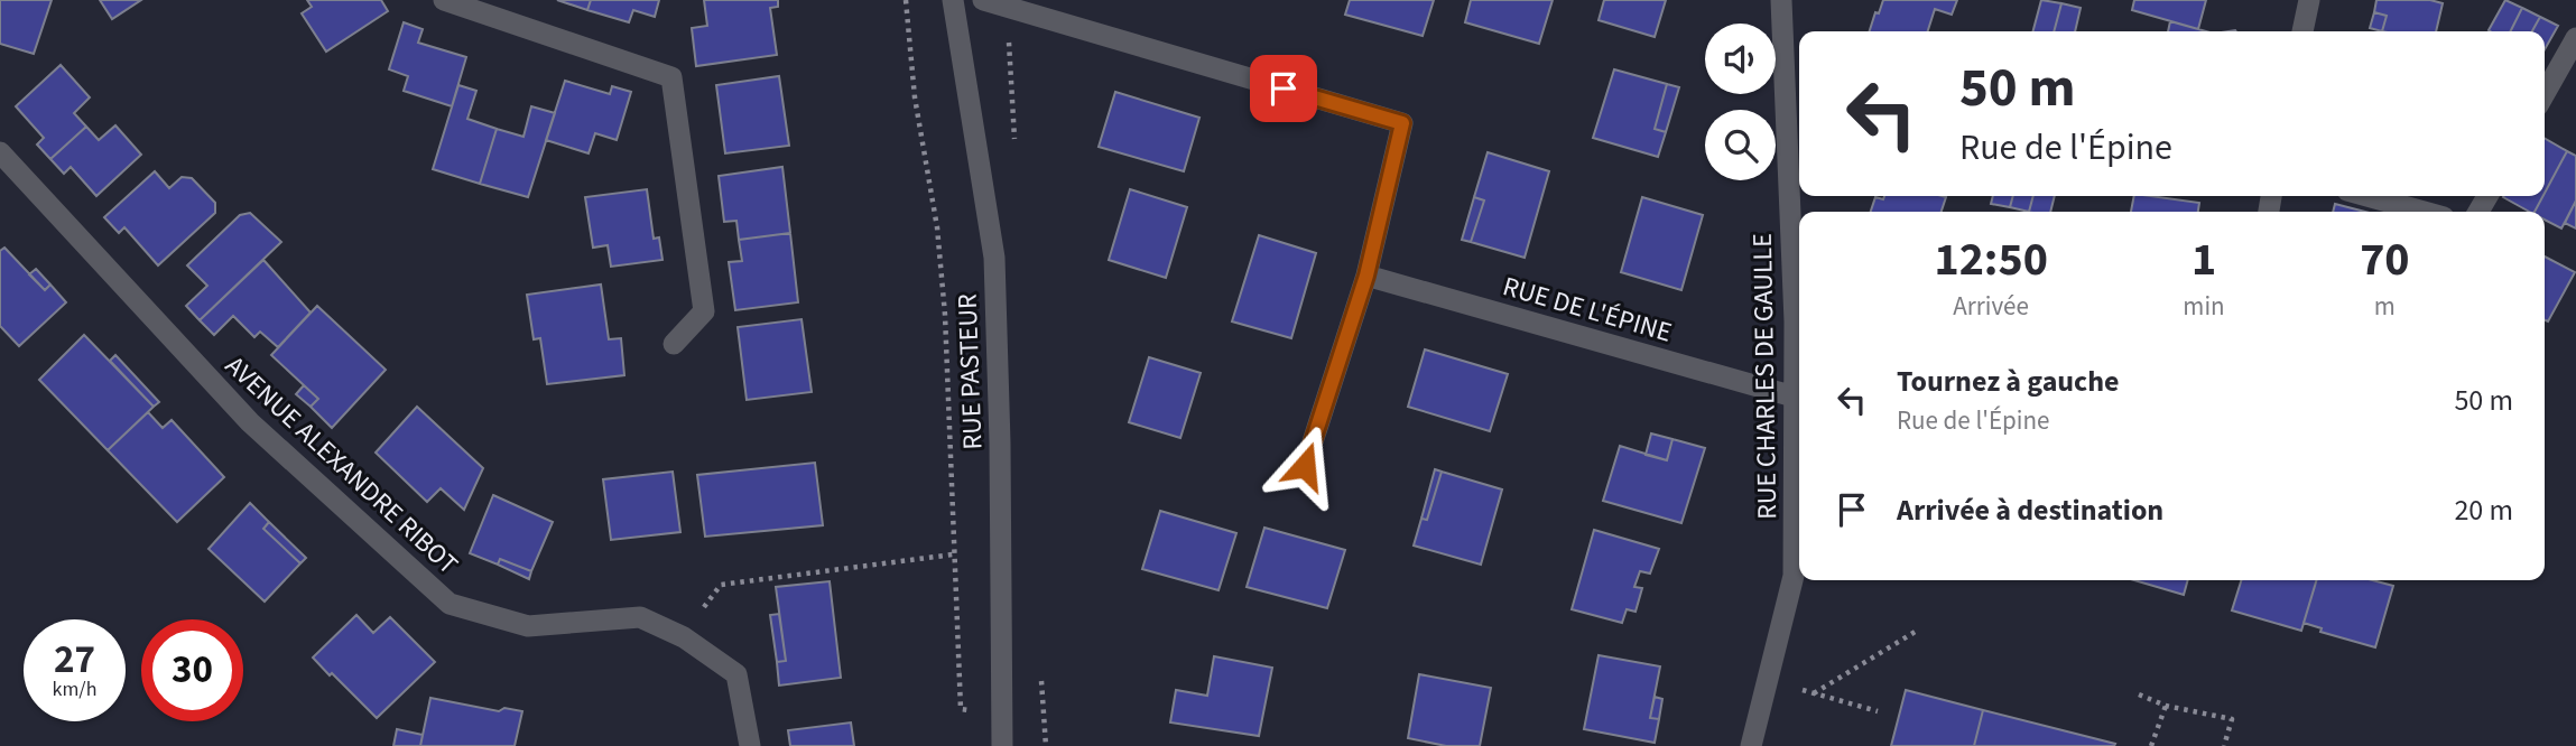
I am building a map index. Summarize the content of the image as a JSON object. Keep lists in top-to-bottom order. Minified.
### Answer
{"streets":{"street":["RUE DE L'ÉPINE","RUE PASTEUR","RUE CHARLES DE GAULLE","AVENUE ALEXANDRE RIBOT"]},"crossings":[["RUE DE L'ÉPINE","RUE CHARLES DE GAULLE"]],"page":{"turn":["50 m","Rue de l'Épine"],"eta":["12:50","Arrivée","1","min","70","m"],"list":[{"name":"Tournez à gauche","note":"Rue de l'Épine","value":"50 m"},{"name":"Arrivée à destination","value":"20 m"}],"speed":"27 km/h","limit":"30"}}
